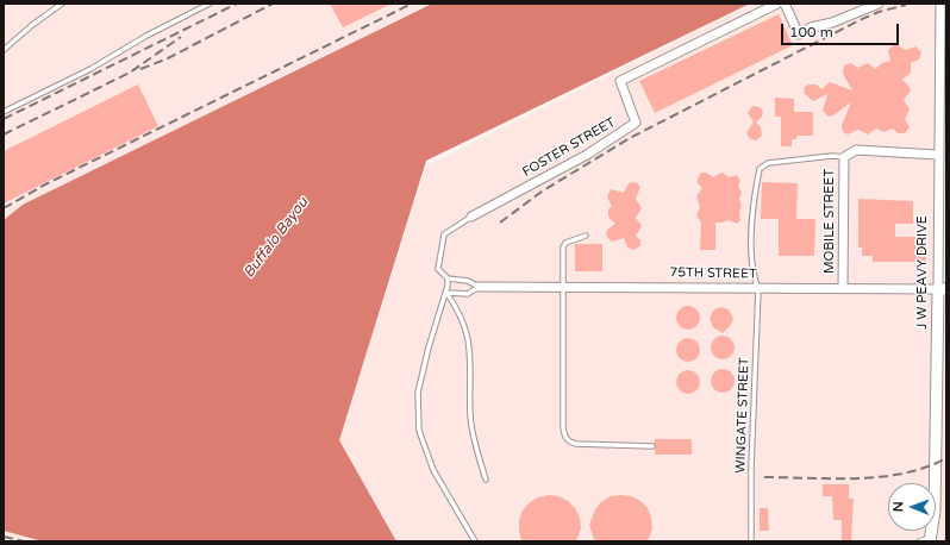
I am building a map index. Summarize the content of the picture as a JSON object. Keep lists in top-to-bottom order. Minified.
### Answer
{"streets":{"street":["FOSTER STREET","MOBILE STREET","J W PEAVY DRIVE","75TH STREET"],"lane":["WINGATE STREET"]},"crossings":[["MOBILE STREET","75TH STREET"],["MOBILE STREET","WINGATE STREET"],["J W PEAVY DRIVE","75TH STREET"],["75TH STREET","WINGATE STREET"]],"water":["Buffalo Bayou"],"scale_bar":"100 m","north":"left"}
